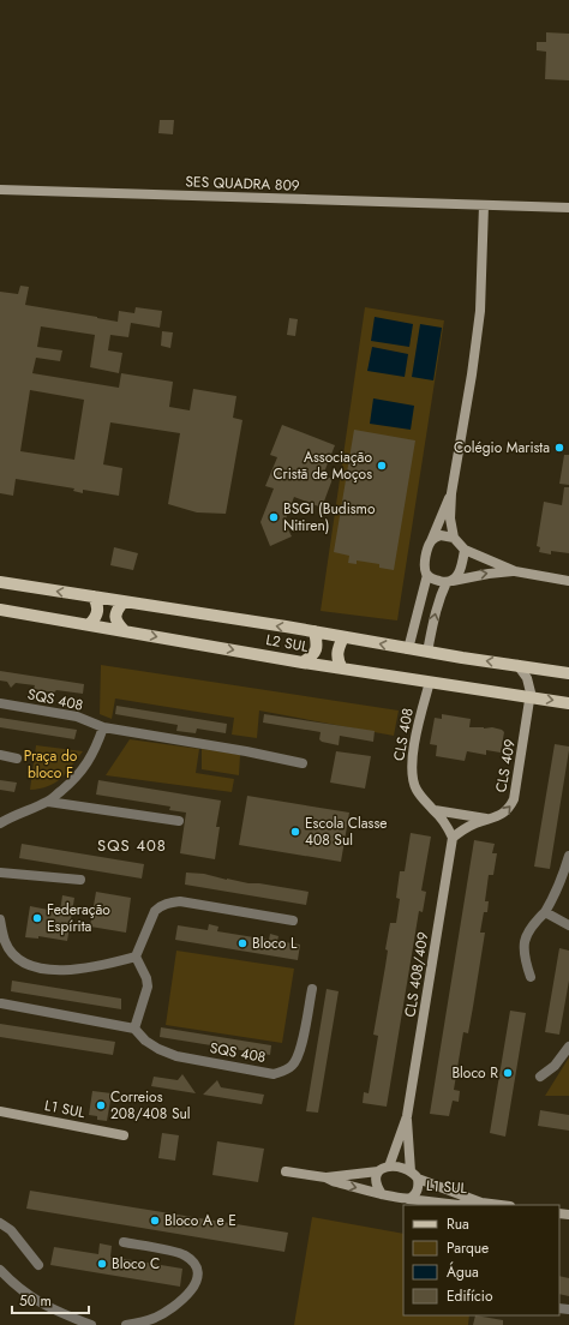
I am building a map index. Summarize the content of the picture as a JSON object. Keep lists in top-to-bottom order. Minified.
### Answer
{"streets":{"main road":["L2 SUL"],"street":["SES QUADRA 809","SQS 408","CLS 408","CLS 409","CLS 408/409","L1 SUL"]},"crossings":[["L2 SUL","CLS 408"],["L2 SUL","CLS 409"],["CLS 408","CLS 409"],["CLS 408","CLS 408/409"],["CLS 409","CLS 408/409"],["CLS 408/409","L1 SUL"]],"one_way":["CLS 409"],"districts":["SQS 408"],"parks":["Praça do bloco F"],"places":["Colégio Marista","Associação Cristã de Moços","BSGI (Budismo Nitiren)","Escola Classe 408 Sul","Federação Espírita","Bloco L","Bloco R","Correios 208/408 Sul","Bloco A e E","Bloco C"],"legend":["Rua","Parque","Água","Edifício"],"scale_bar":"50 m"}
